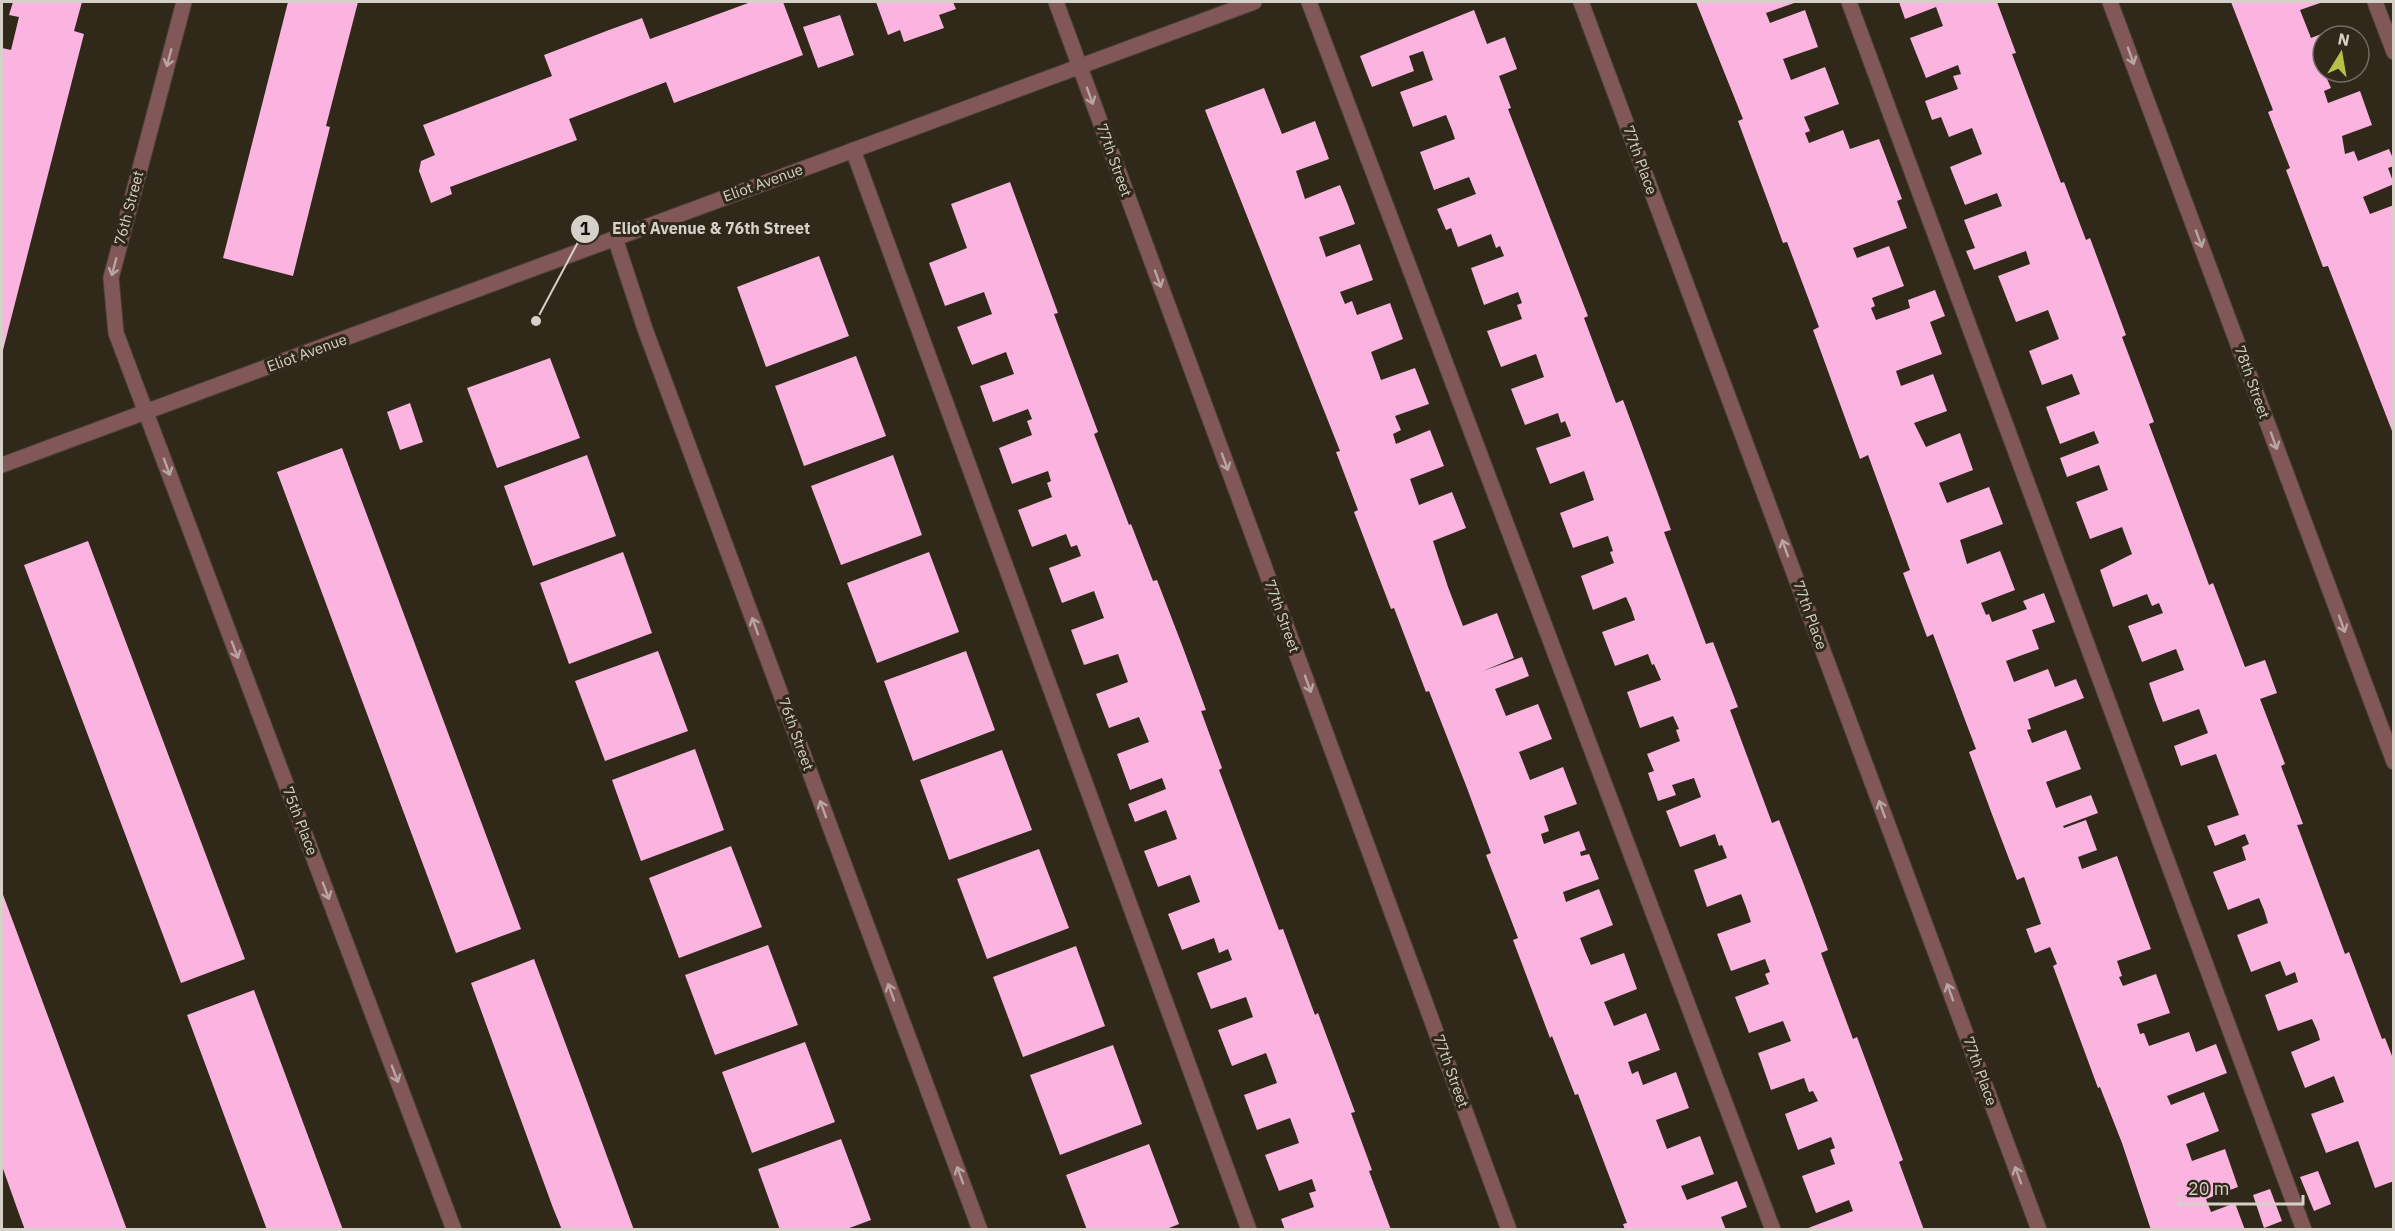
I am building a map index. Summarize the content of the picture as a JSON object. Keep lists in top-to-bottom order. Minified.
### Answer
{"streets":{"street":["77th Street","77th Place","Eliot Avenue","76th Street","78th Street","75th Place"]},"crossings":[["77th Street","Eliot Avenue"],["Eliot Avenue","76th Street"],["Eliot Avenue","75th Place"],["76th Street","75th Place"]],"one_way":["77th Street","77th Place","78th Street","75th Place"],"places":["Eliot Avenue & 76th Street"],"scale_bar":"20 m","north":"top"}
